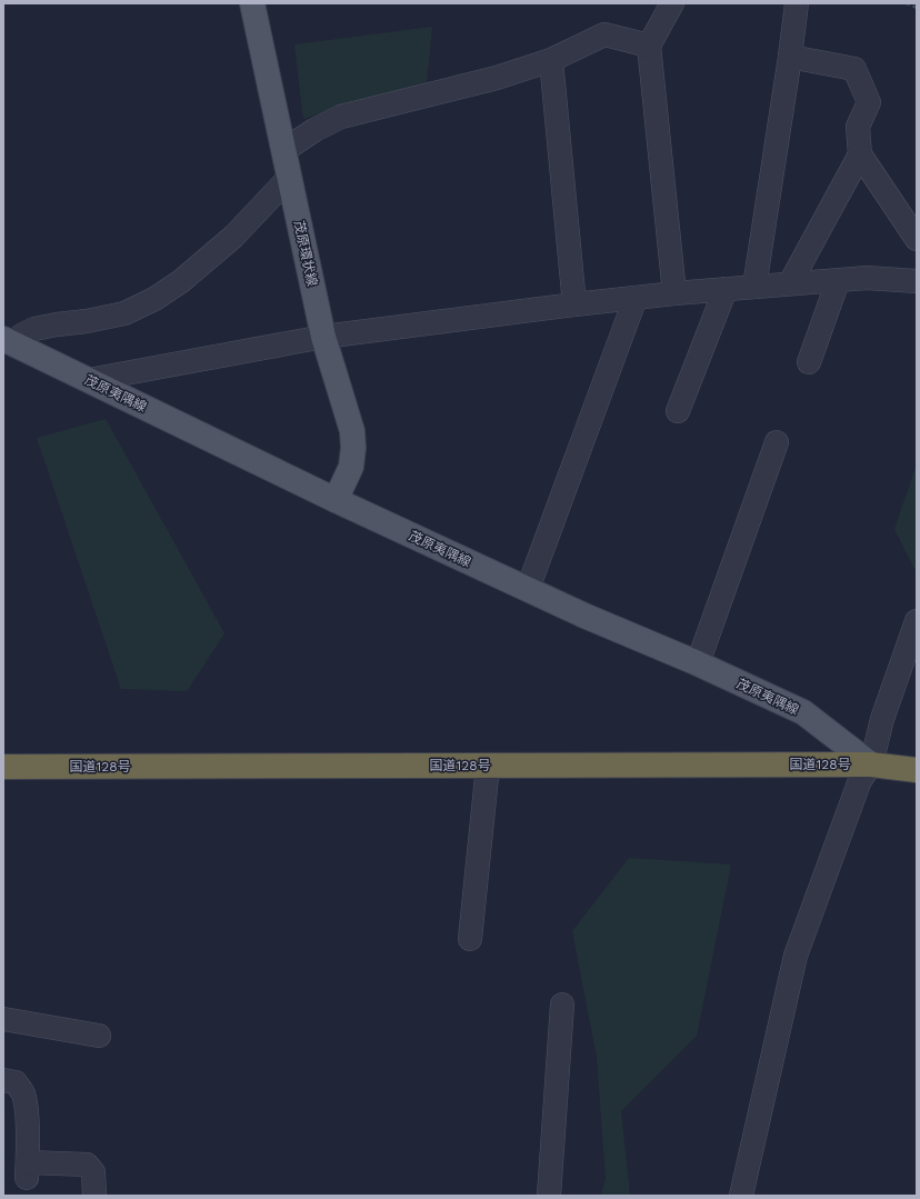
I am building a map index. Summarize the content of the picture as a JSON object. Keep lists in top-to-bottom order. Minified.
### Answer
{"streets":{"highway":["国道128号"],"main road":["茂原環状線","茂原夷隅線"]},"crossings":[["茂原環状線","茂原夷隅線"],["茂原夷隅線","国道128号"]]}
